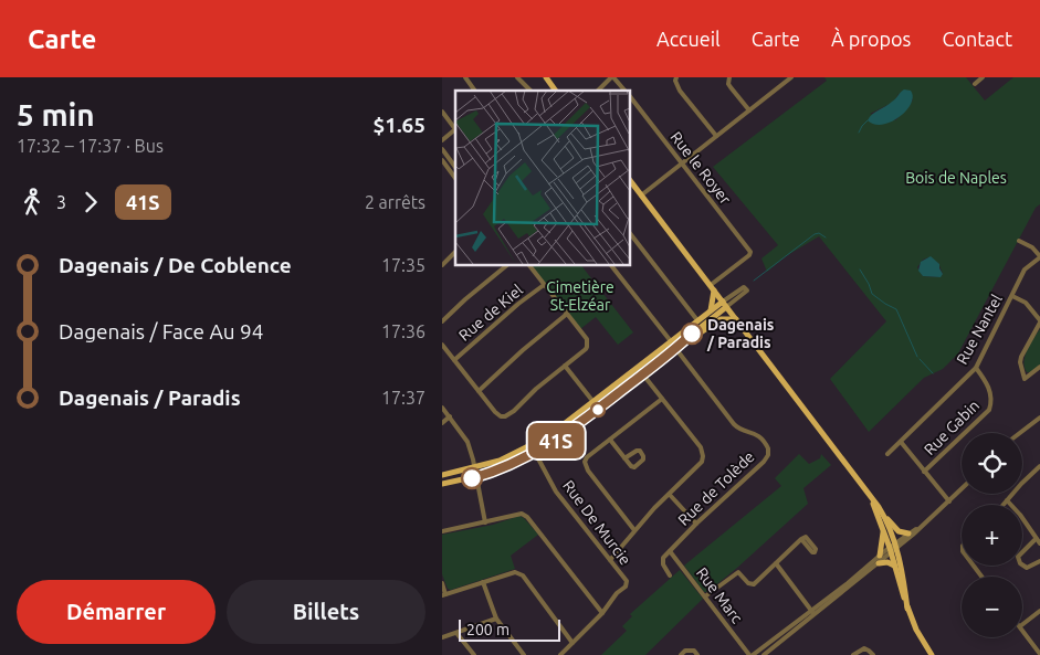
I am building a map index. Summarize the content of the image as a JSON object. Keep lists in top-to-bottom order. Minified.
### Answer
{"streets":{"street":["Rue le Royer","Rue de Kiel","Rue Nantel","Rue Gabin","Rue de Tolède","Rue De Murcie","Rue Marc"]},"crossings":[["Rue Nantel","Rue Gabin"],["Rue de Tolède","Rue Marc"]],"parks":["Bois de Naples","Cimetière St-Elzéar"],"places":["Dagenais / Paradis"],"lines":["bus line 41S"],"scale_bar":"200 m","page":{"header":"Carte","nav":["Accueil","Carte","À propos","Contact"],"heading":["5 min","17:32 – 17:37 · Bus","$1.65"],"on_map":"41S","legs":["3","41S","2 arrêts"],"list":[{"name":"Dagenais / De Coblence","value":"17:35"},{"name":"Dagenais / Face Au 94","value":"17:36"},{"name":"Dagenais / Paradis","value":"17:37"}],"map_buttons":["+","−"],"buttons":["Démarrer","Billets"],"scale":"200 m"}}
